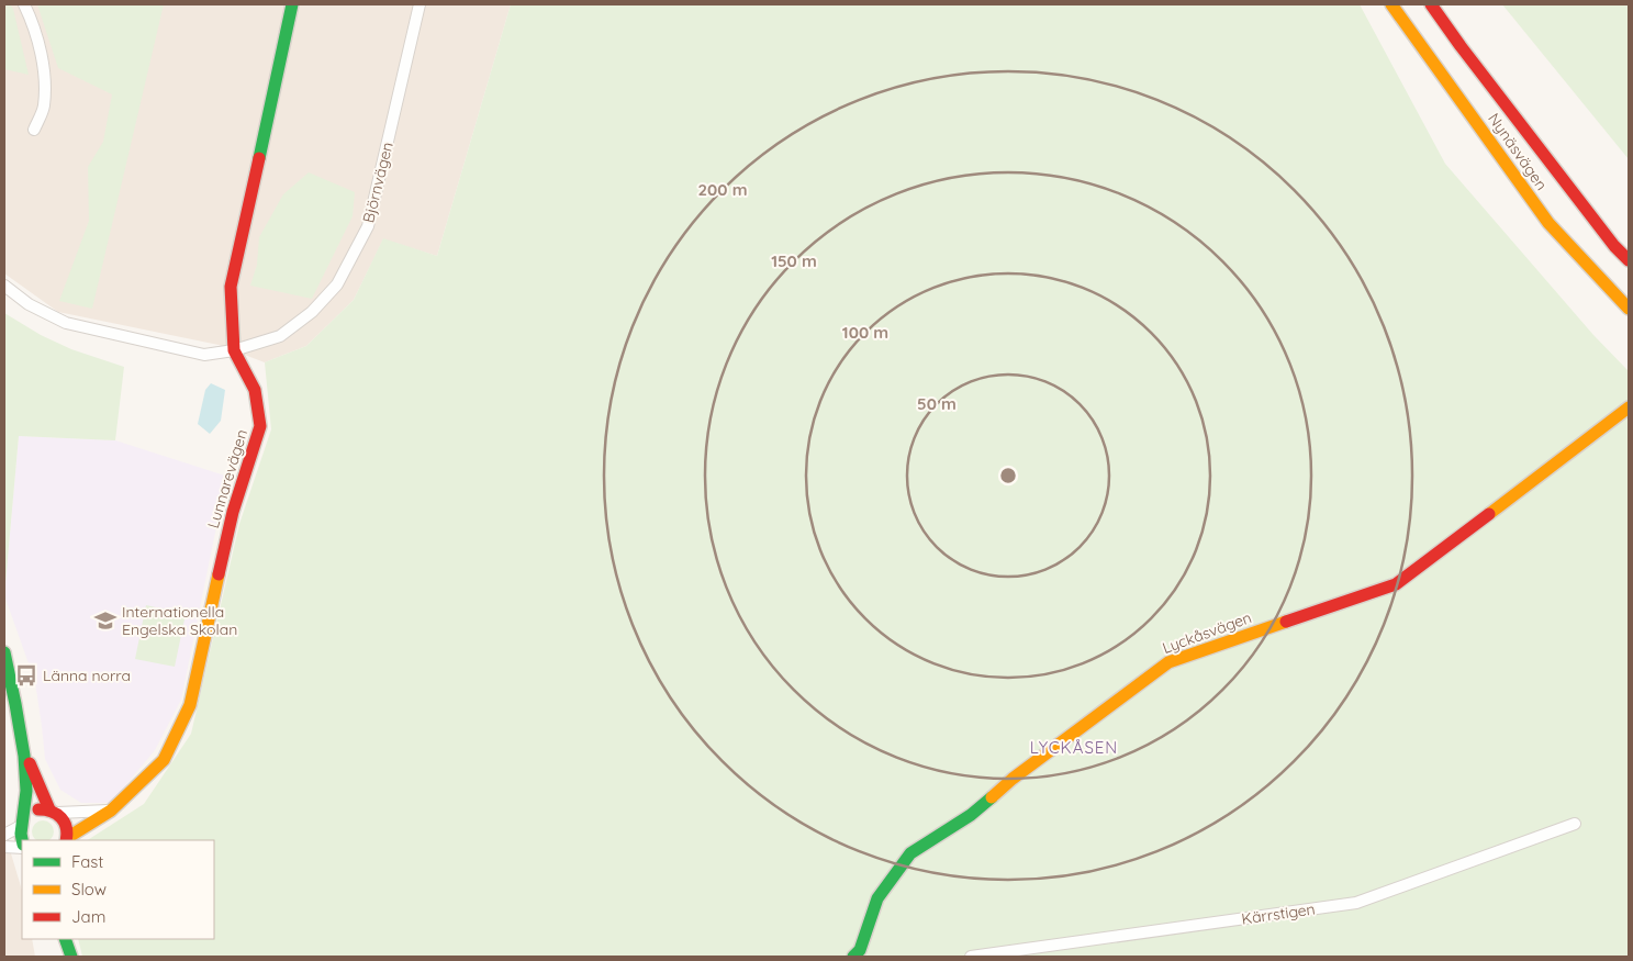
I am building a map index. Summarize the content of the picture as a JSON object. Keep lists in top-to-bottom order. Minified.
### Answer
{"streets":{"main road":["Nynäsvägen","Lunnarevägen","Lyckåsvägen"],"street":["Björnvägen","Kärrstigen"]},"crossings":[["Björnvägen","Lunnarevägen"]],"districts":["LYCKÅSEN"],"places":{"school or university":["Internationella Engelska Skolan"],"bus stop":["Länna norra"]},"legend":["Fast","Slow","Jam"],"rings":["200 m","150 m","100 m","50 m"]}
